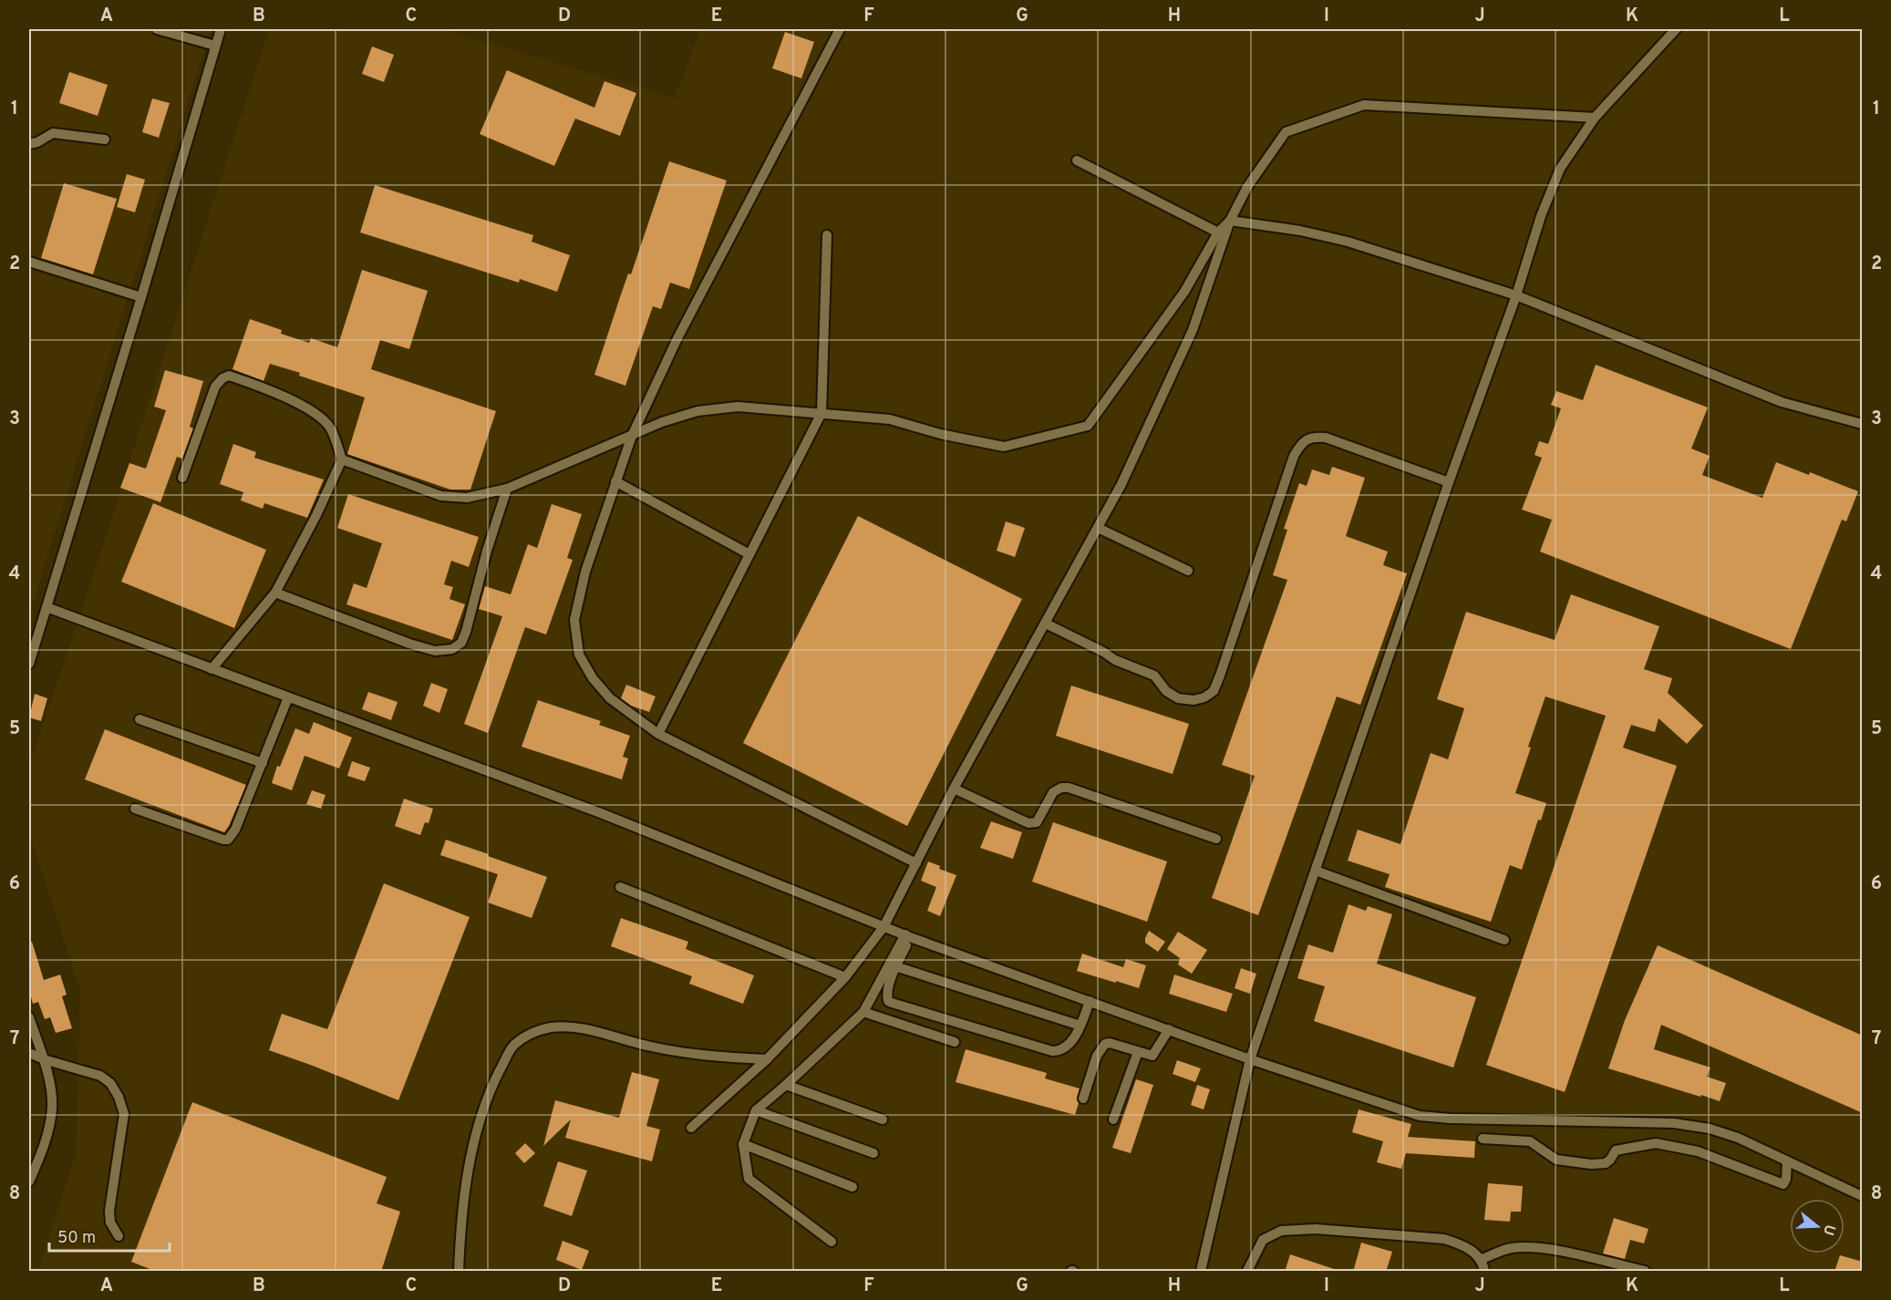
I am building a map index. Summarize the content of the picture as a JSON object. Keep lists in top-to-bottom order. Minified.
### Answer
{"scale_bar":"50 m","north":"right","grid":{"columns":["A","B","C","D","E","F","G","H","I","J","K","L"],"rows":["1","2","3","4","5","6","7","8"]}}
